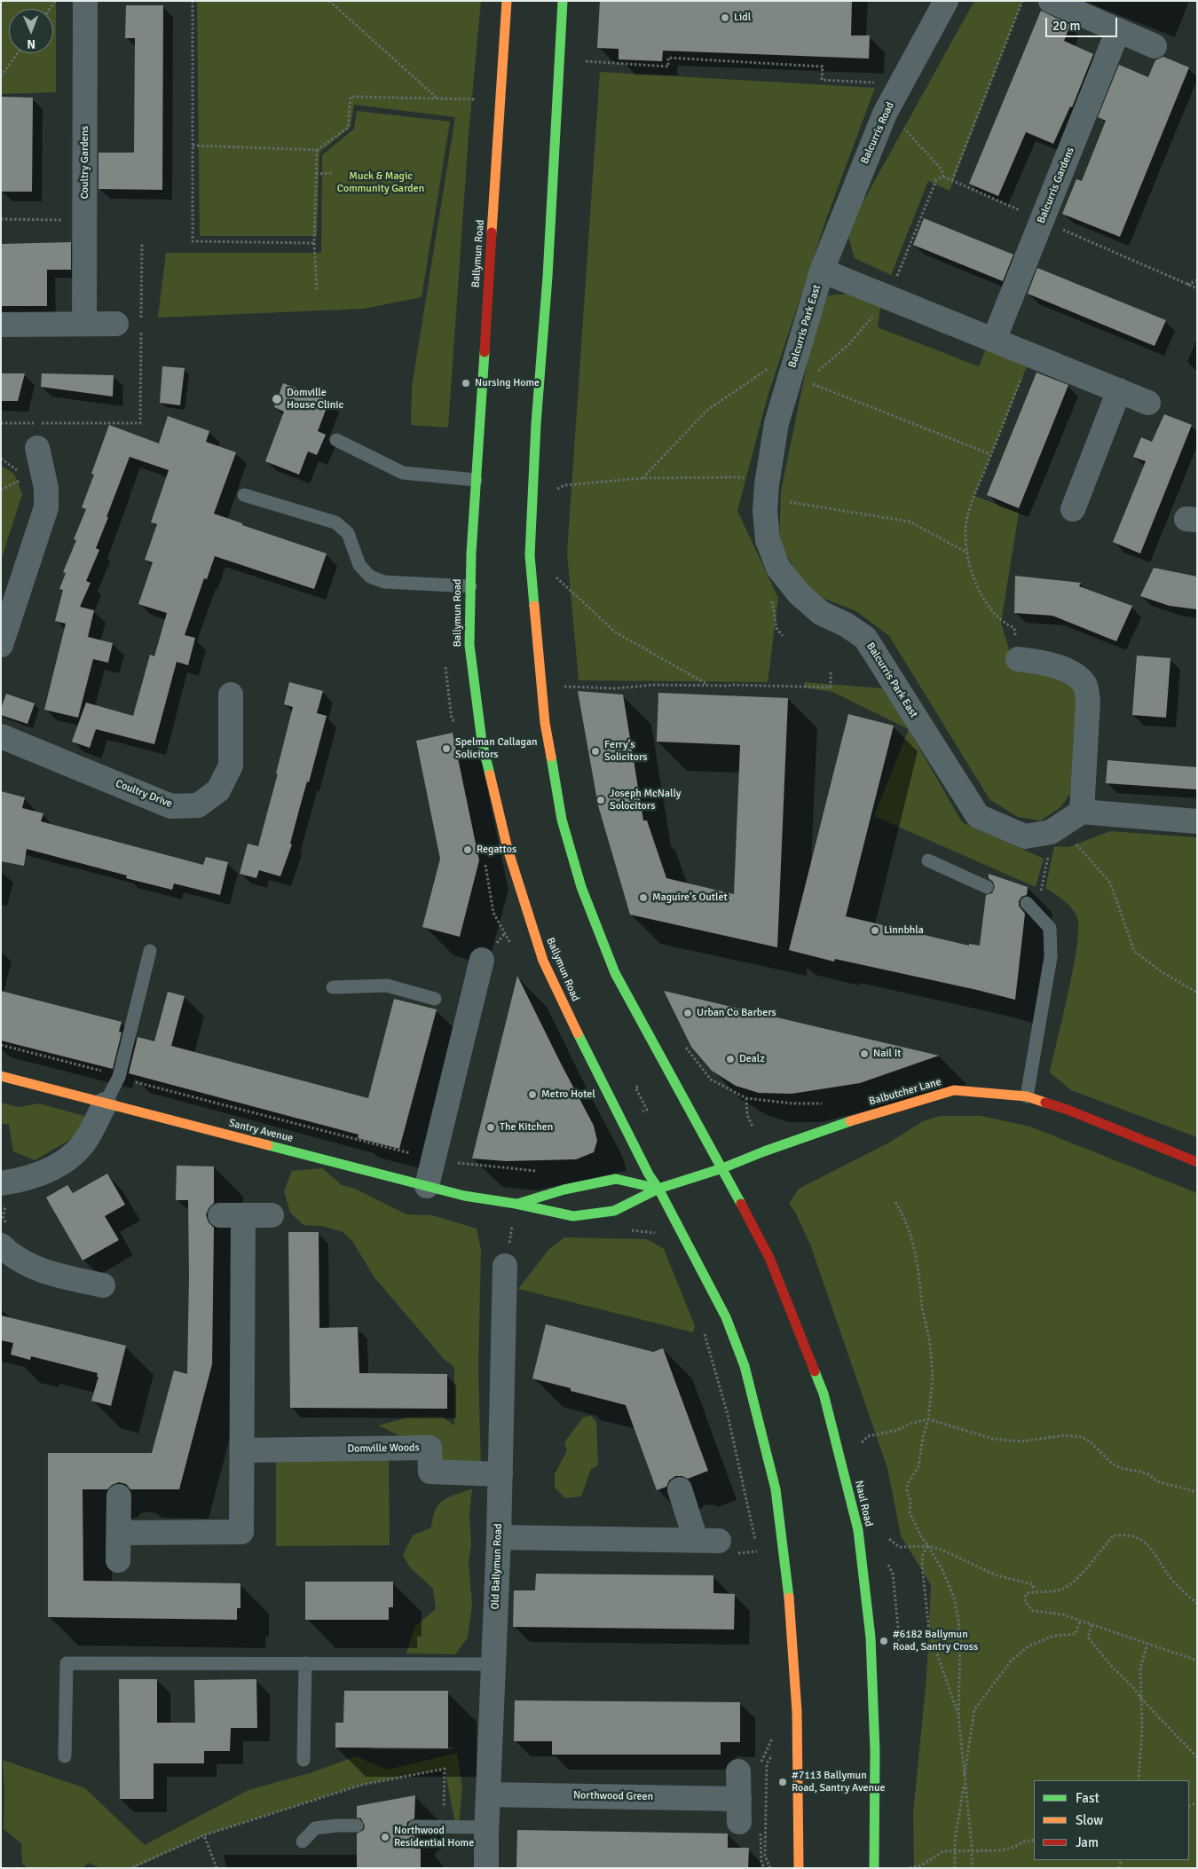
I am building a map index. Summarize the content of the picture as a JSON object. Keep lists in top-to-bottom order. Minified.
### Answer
{"streets":{"main road":["Ballymun Road","Balbutcher Lane","Santry Avenue","Naul Road"],"street":["Balcurris Road","Coultry Gardens","Balcurris Gardens","Balcurris Park East","Coultry Drive","Domville Woods","Old Ballymun Road","Northwood Green"]},"crossings":[["Balcurris Road","Balcurris Park East"],["Ballymun Road","Santry Avenue"],["Balbutcher Lane","Santry Avenue"],["Balbutcher Lane","Naul Road"],["Santry Avenue","Naul Road"],["Domville Woods","Old Ballymun Road"],["Old Ballymun Road","Northwood Green"]],"parks":["Muck & Magic Community Garden"],"places":["Lidl","Nursing Home","Domville House Clinic","Spelman Callagan Solicitors","Ferry's Solicitors","Joseph McNally Solocitors","Regattos","Maguire's Outlet","Linnbhla","Urban Co Barbers","Nail It","Dealz","Metro Hotel","The Kitchen","#6182 Ballymun Road, Santry Cross","#7113 Ballymun Road, Santry Avenue","Northwood Residential Home"],"legend":["Fast","Slow","Jam"],"scale_bar":"20 m","north":"bottom"}
